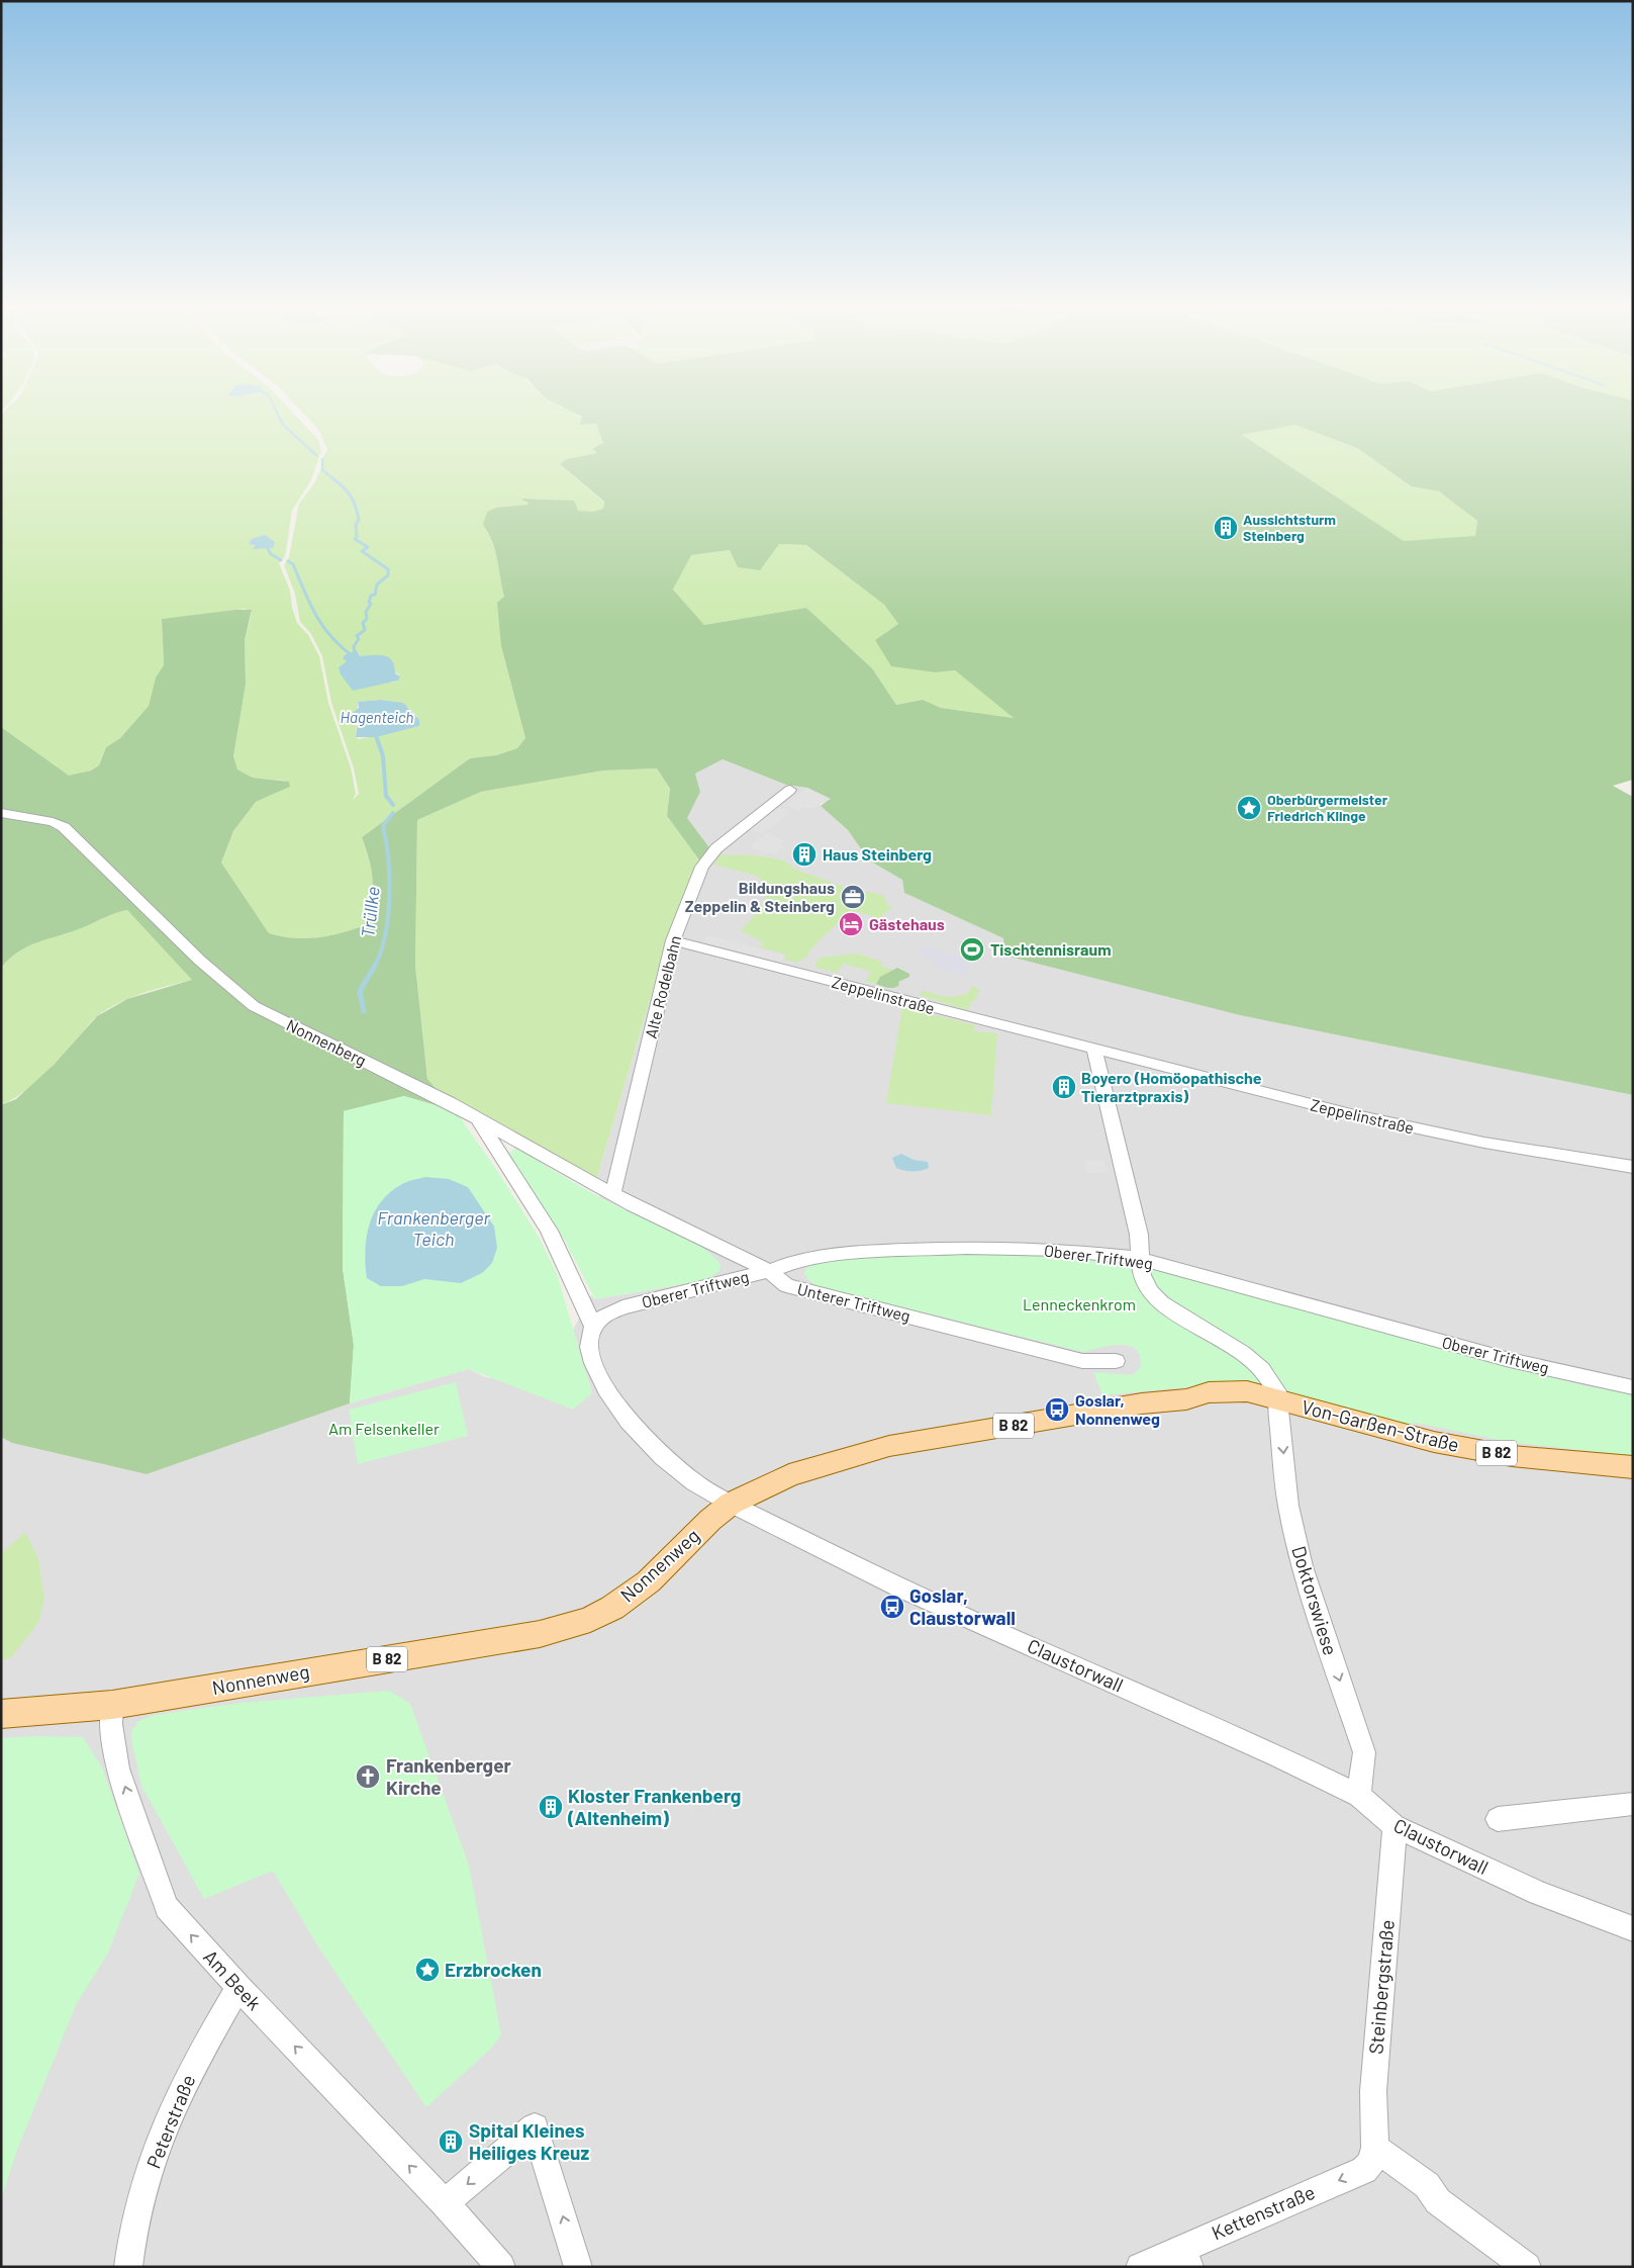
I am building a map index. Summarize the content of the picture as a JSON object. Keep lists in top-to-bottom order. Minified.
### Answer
{"streets":{"main road":["B 82","Von-Garßen-Straße","Nonnenweg"],"street":["Alte Rodelbahn","Zeppelinstraße","Nonnenberg","Oberer Triftweg","Unterer Triftweg","Doktorswiese","Claustorwall","Am Beek","Steinbergstraße","Peterstraße","Kettenstraße"]},"crossings":[["Alte Rodelbahn","Zeppelinstraße"],["Alte Rodelbahn","Unterer Triftweg"],["Nonnenberg","Unterer Triftweg"],["Oberer Triftweg","Unterer Triftweg"],["Oberer Triftweg","Claustorwall"],["Von-Garßen-Straße","Nonnenweg"],["Von-Garßen-Straße","Doktorswiese"],["Nonnenweg","Doktorswiese"],["Nonnenweg","Claustorwall"],["Nonnenweg","Am Beek"],["Doktorswiese","Claustorwall"],["Claustorwall","Steinbergstraße"],["Am Beek","Peterstraße"],["Steinbergstraße","Kettenstraße"]],"one_way":["Doktorswiese","Am Beek","Kettenstraße"],"water":["Hagenteich","Trüllke","Frankenberger Teich"],"parks":["Lenneckenkrom","Am Felsenkeller"],"places":{"building":["Aussichtsturm Steinberg","Haus Steinberg","Boyero (Homöopathische Tierarztpraxis)","Kloster Frankenberg (Altenheim)","Spital Kleines Heiliges Kreuz"],"place":["Oberbürgermeister Friedrich Klinge","Erzbrocken"],"office":["Bildungshaus Zeppelin & Steinberg"],"hotel":["Gästehaus"],"sports":["Tischtennisraum"],"bus stop":["Goslar, Nonnenweg","Goslar, Claustorwall"],"church":["Frankenberger Kirche"]}}
